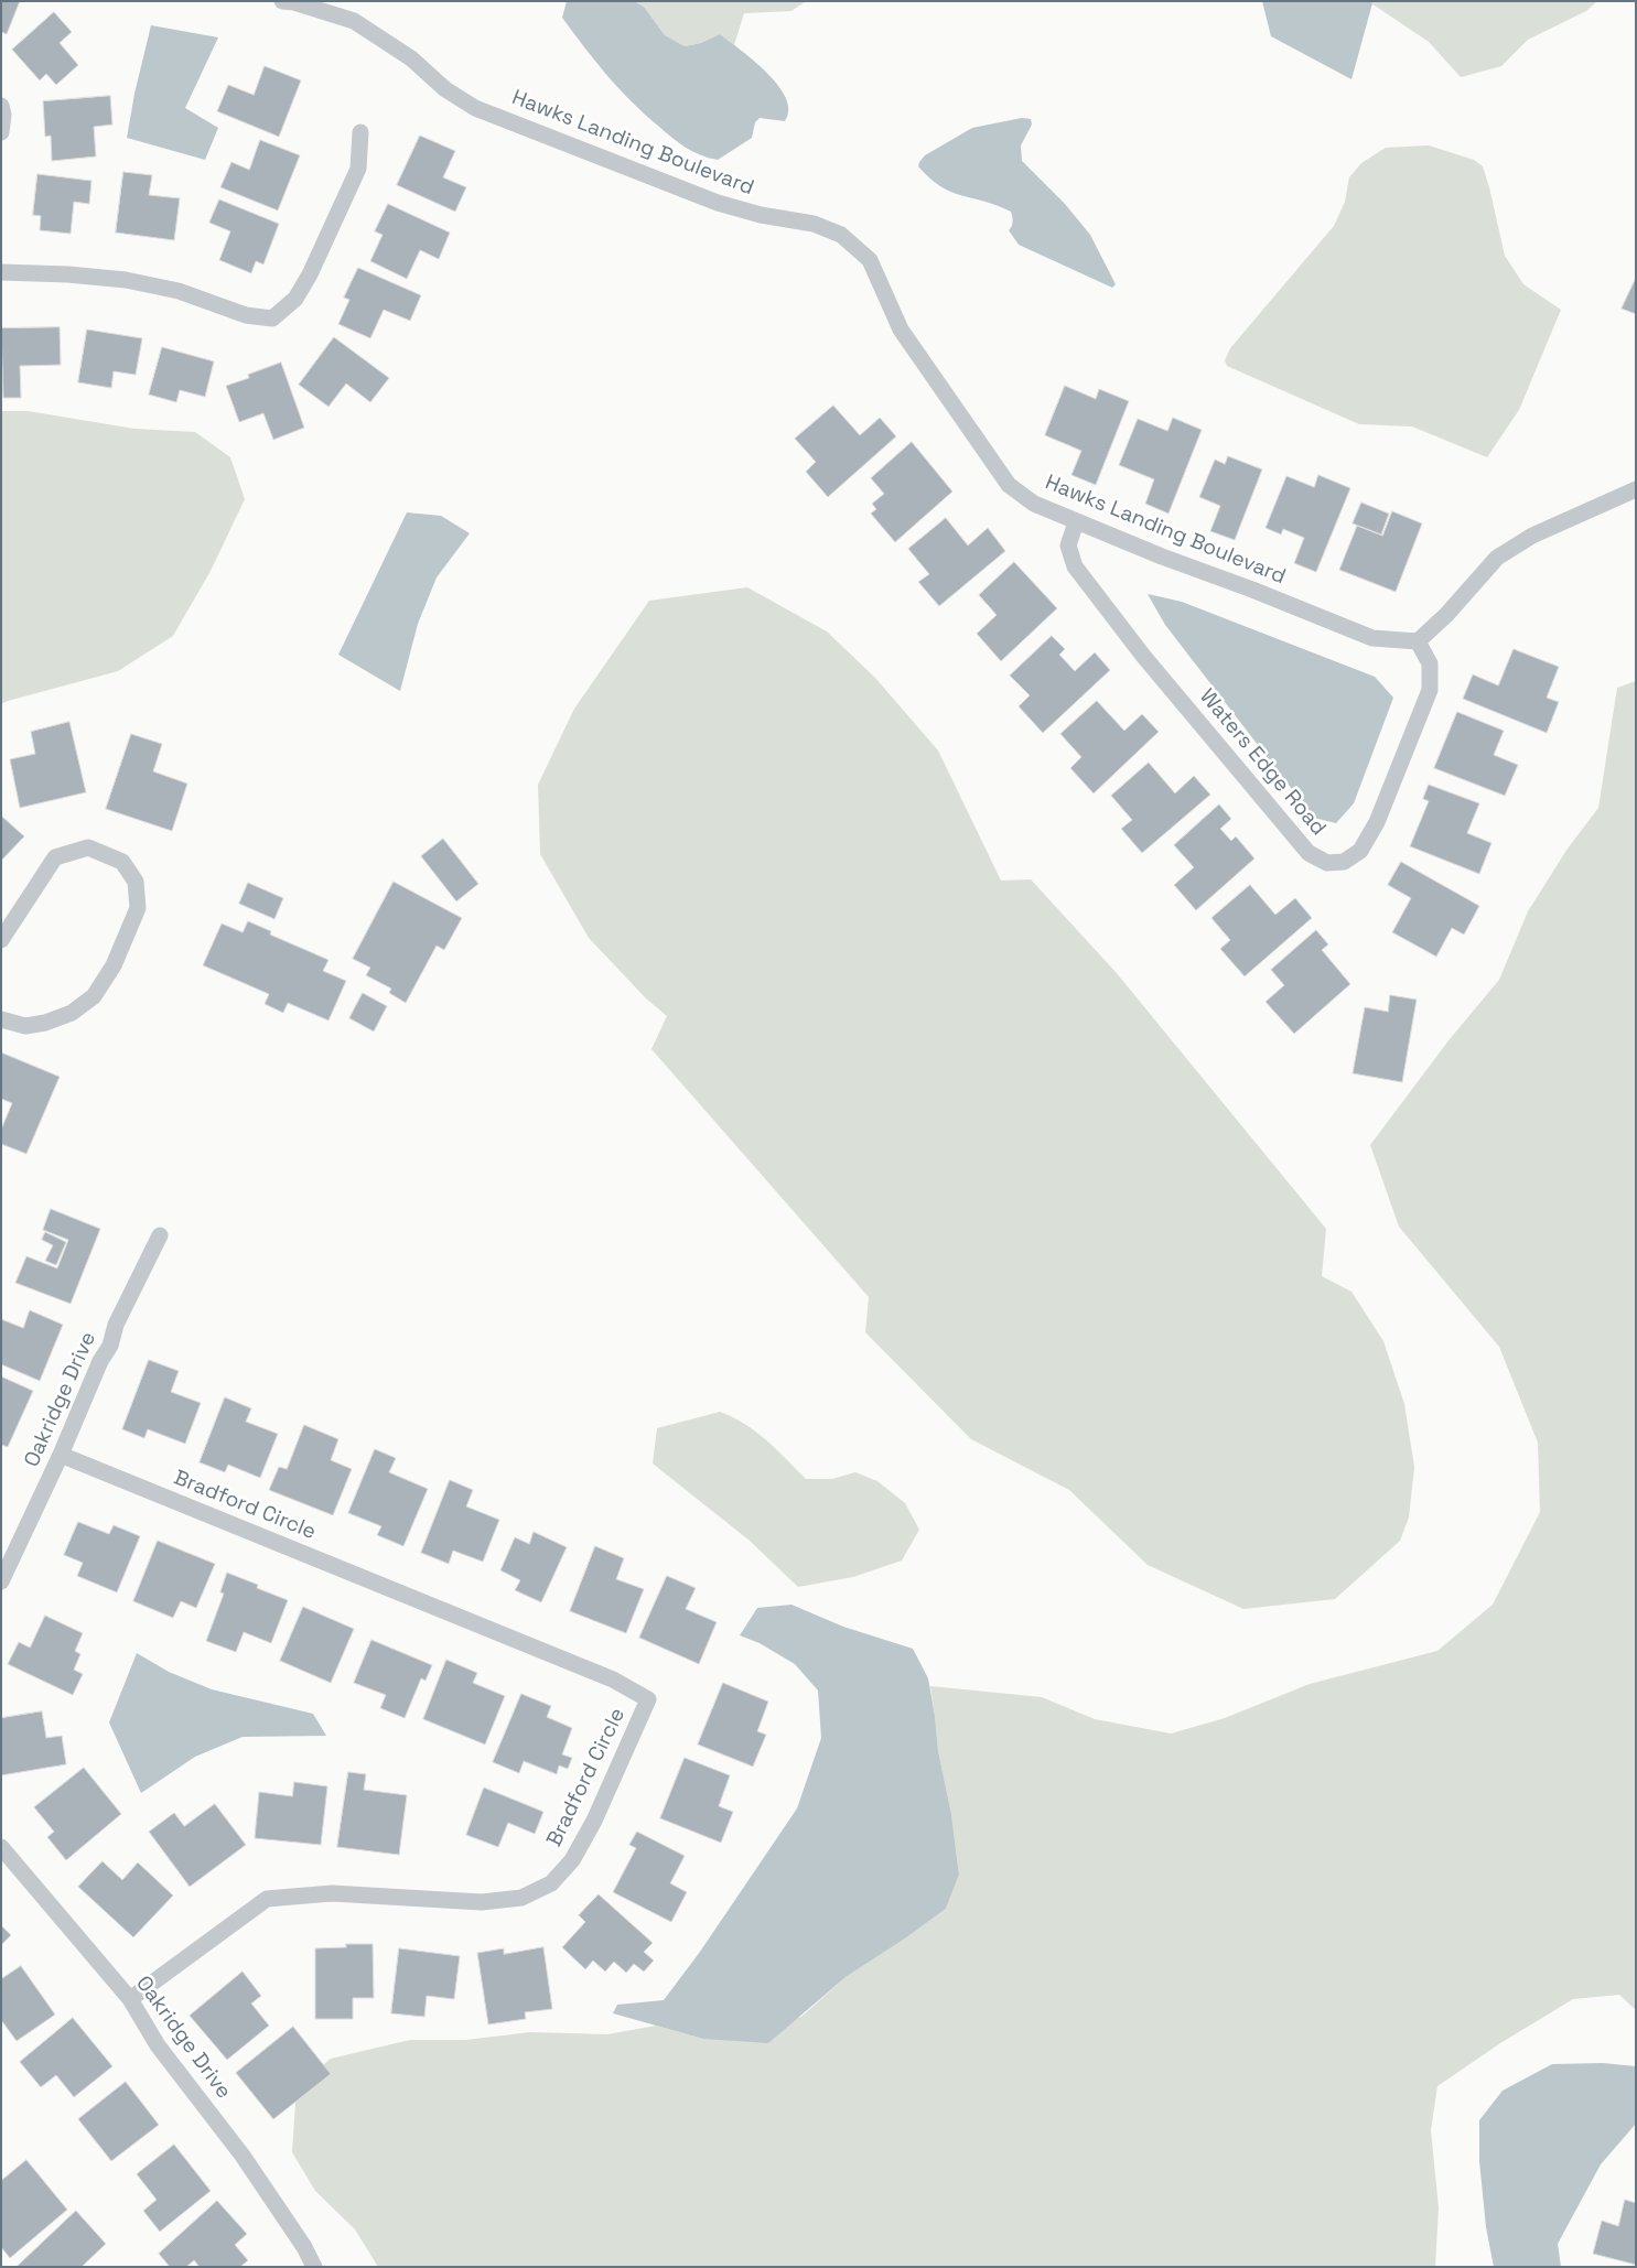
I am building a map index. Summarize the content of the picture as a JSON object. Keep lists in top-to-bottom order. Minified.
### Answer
{"streets":{"street":["Hawks Landing Boulevard","Waters Edge Road","Oakridge Drive","Bradford Circle"]},"crossings":[["Hawks Landing Boulevard","Waters Edge Road"],["Oakridge Drive","Bradford Circle"]]}
